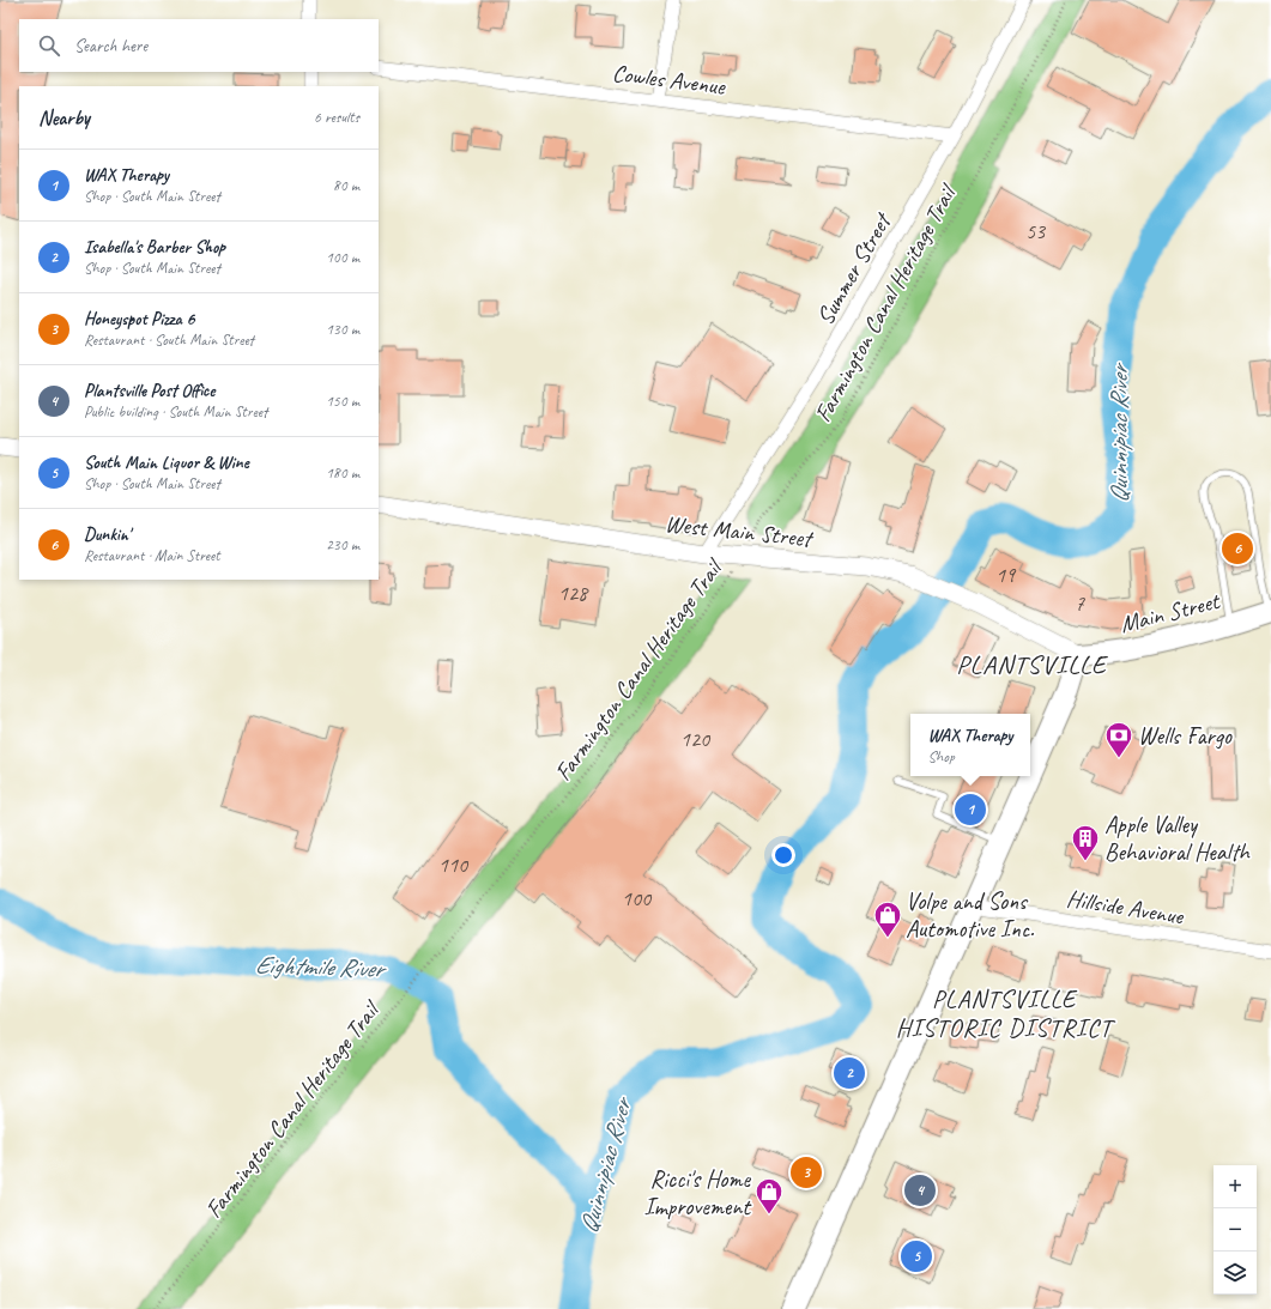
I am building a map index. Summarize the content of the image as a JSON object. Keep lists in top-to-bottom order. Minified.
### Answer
{"streets":{"highway":["Main Street"],"main road":["West Main Street"],"street":["Cowles Avenue","Summer Street","Hillside Avenue"],"path":["Farmington Canal Heritage Trail"]},"crossings":[["Cowles Avenue","Summer Street"],["Summer Street","West Main Street"],["Farmington Canal Heritage Trail","West Main Street"],["West Main Street","Main Street"]],"districts":["PLANTSVILLE","PLANTSVILLE HISTORIC DISTRICT"],"water":["Quinnipiac River","Eightmile River"],"places":{"bank":["Wells Fargo"],"building":["Apple Valley Behavioral Health"],"shop":["Volpe and Sons Automotive Inc.","Ricci's Home Improvement"]},"house_numbers":["53","19","128","7","120","110","100"],"page":{"search":"Search here","heading":["Nearby","6 results"],"list":[{"mark":"1","name":"WAX Therapy","note":"Shop · South Main Street","value":"80 m"},{"mark":"2","name":"Isabella's Barber Shop","note":"Shop · South Main Street","value":"100 m"},{"mark":"3","name":"Honeyspot Pizza 6","note":"Restaurant · South Main Street","value":"130 m"},{"mark":"4","name":"Plantsville Post Office","note":"Public building · South Main Street","value":"150 m"},{"mark":"5","name":"South Main Liquor & Wine","note":"Shop · South Main Street","value":"180 m"},{"mark":"6","name":"Dunkin'","note":"Restaurant · Main Street","value":"230 m"}],"pins":["6","1","2","3","4","5"],"popup":["WAX Therapy","Shop"],"map_buttons":["+","−"]}}
